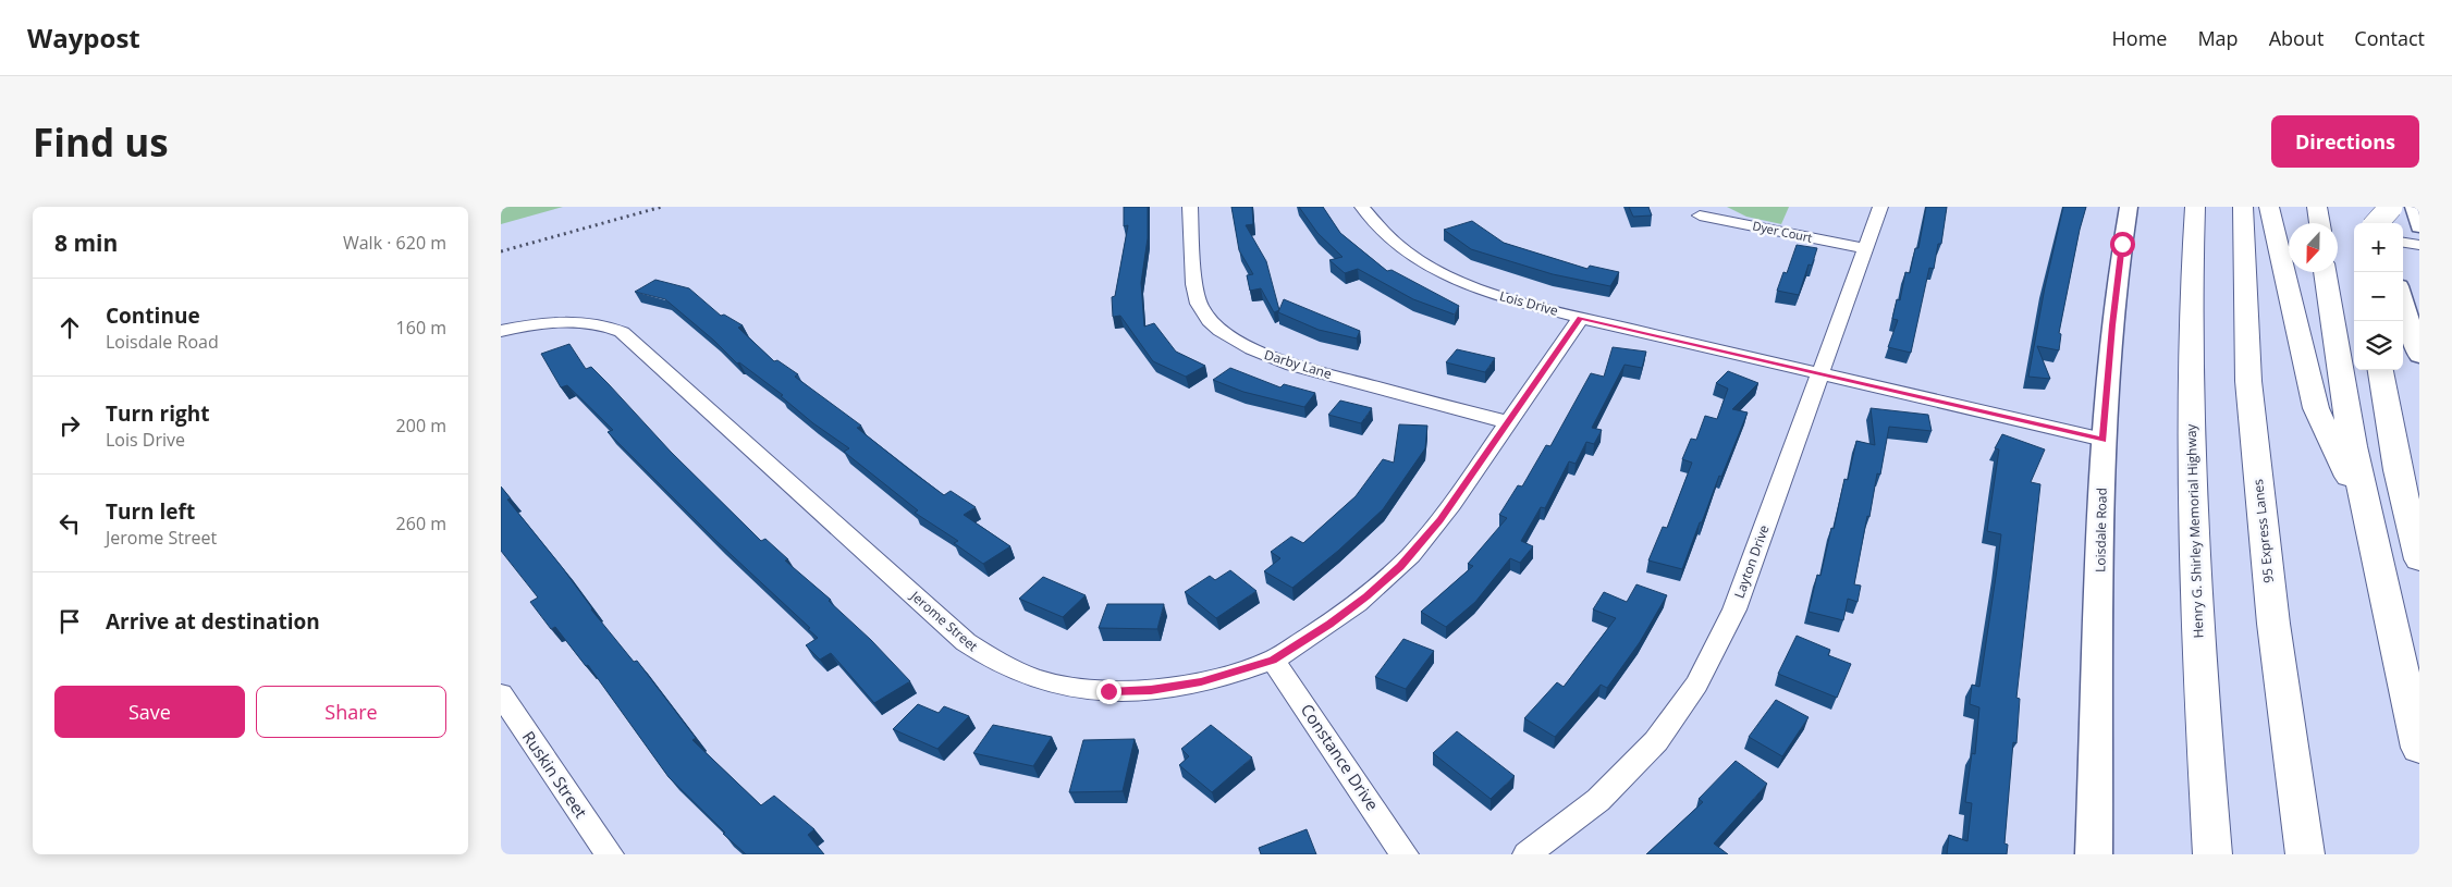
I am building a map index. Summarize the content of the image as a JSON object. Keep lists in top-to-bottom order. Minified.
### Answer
{"streets":{"highway":["Henry G. Shirley Memorial Highway","95 Express Lanes"],"main road":["Loisdale Road"],"street":["Dyer Court","Lois Drive","Darby Lane","Layton Drive","Jerome Street","Constance Drive","Ruskin Street"]},"crossings":[["Dyer Court","Layton Drive"],["Lois Drive","Loisdale Road"],["Lois Drive","Layton Drive"],["Lois Drive","Jerome Street"],["Darby Lane","Jerome Street"],["Jerome Street","Constance Drive"]],"north":"bottom","page":{"header":"Waypost","nav":["Home","Map","About","Contact"],"buttons":["Directions",["Save","Share"]],"title":"Find us","heading":["8 min","Walk · 620 m"],"map_buttons":["+","−"],"list":[["Continue","Loisdale Road","160 m"],["Turn right","Lois Drive","200 m"],["Turn left","Jerome Street","260 m"],"Arrive at destination"]}}
